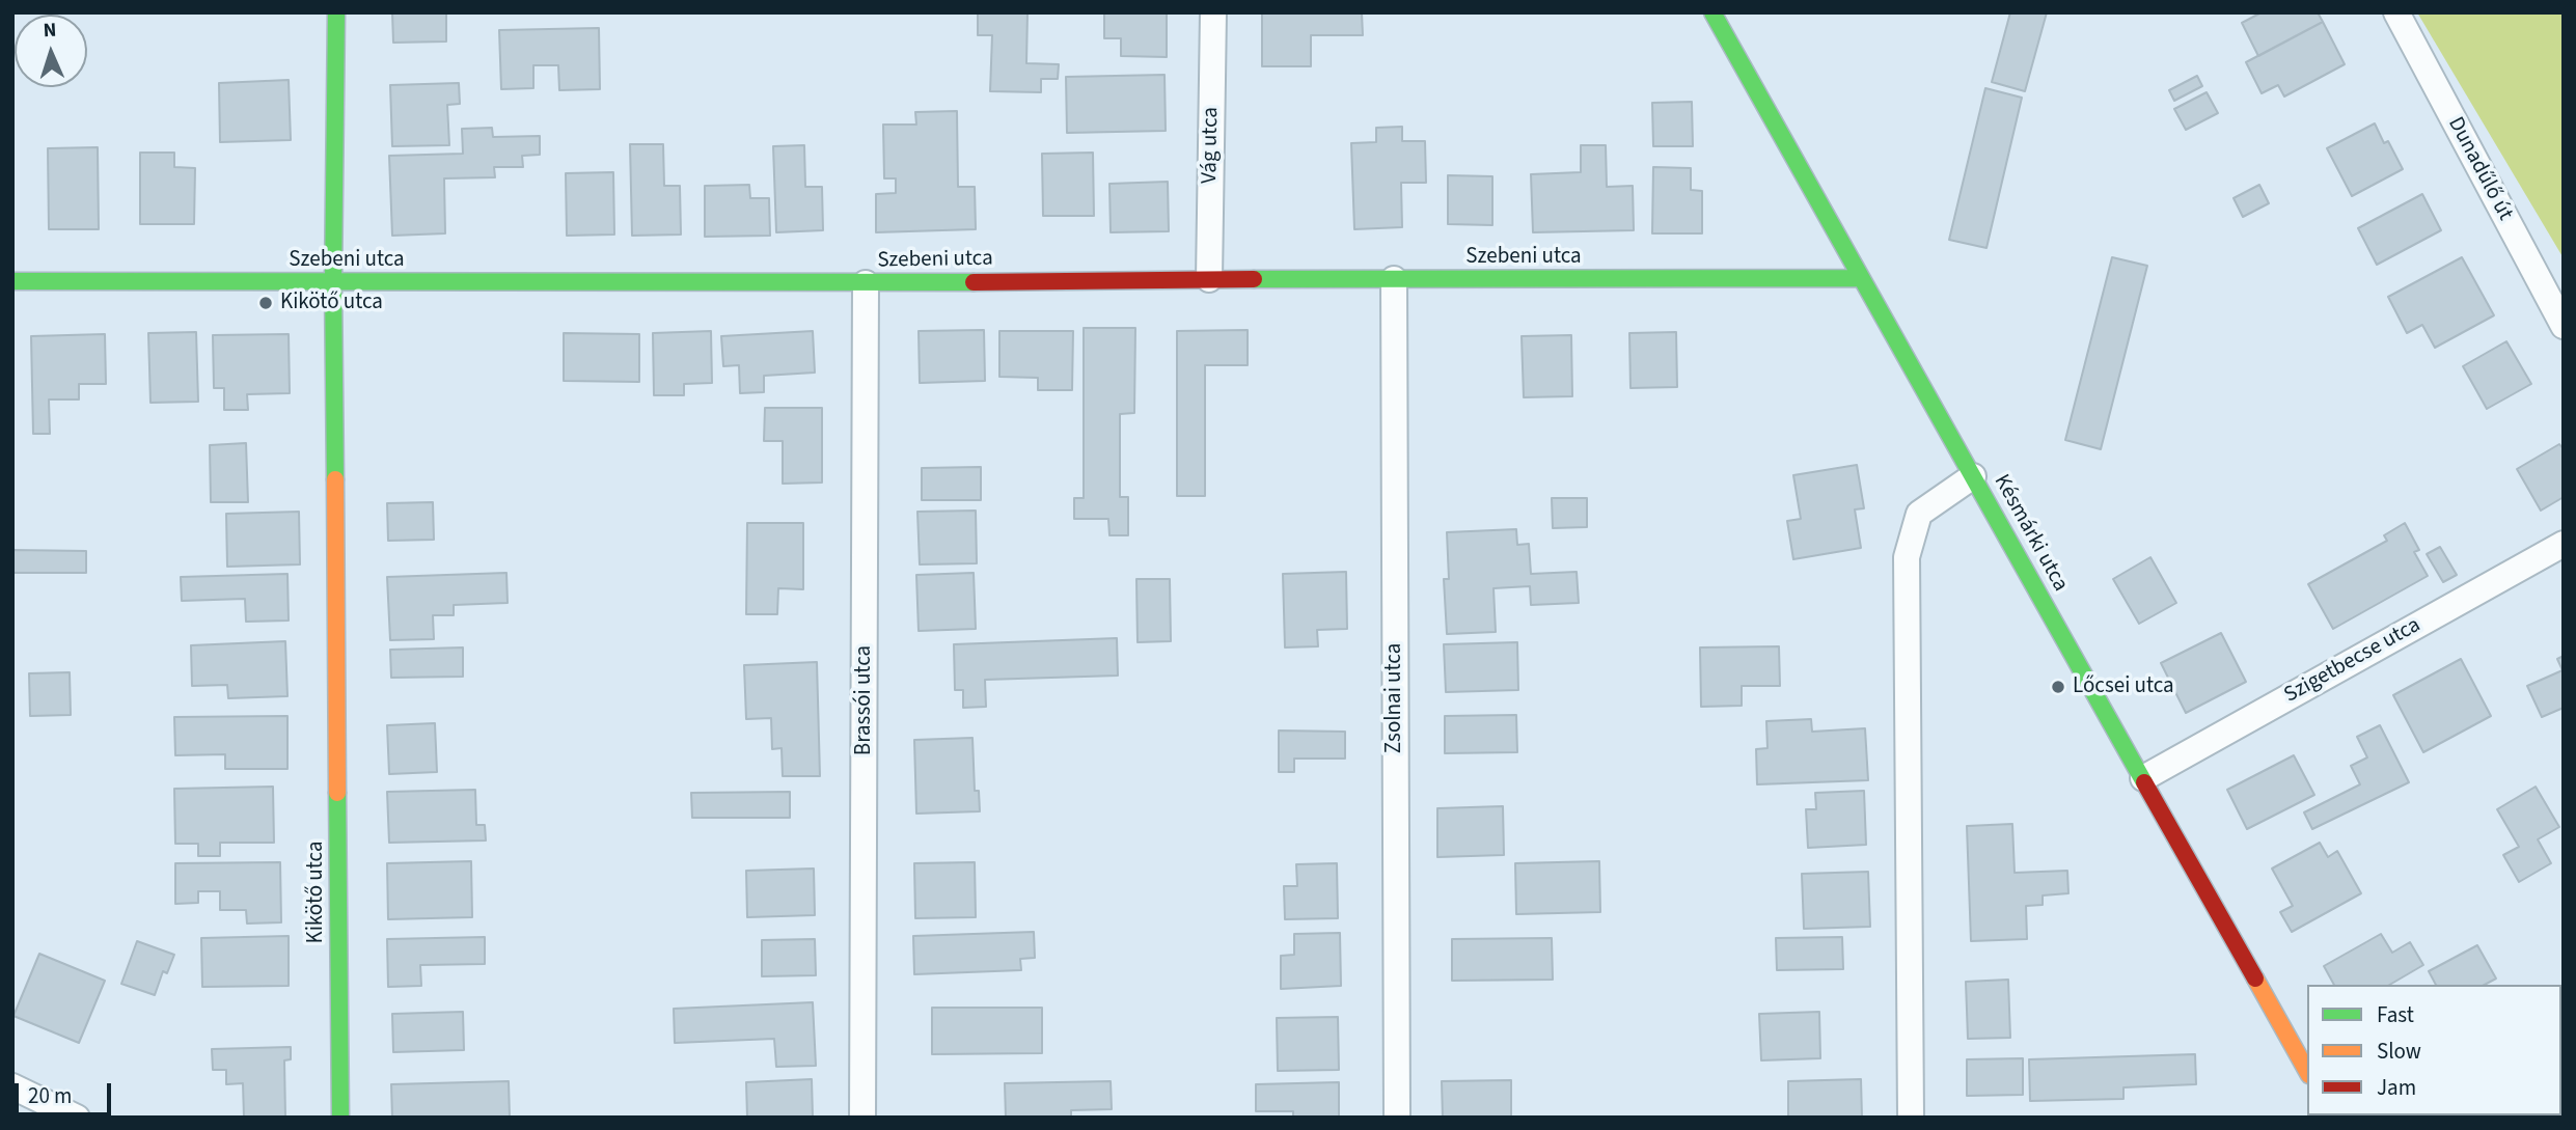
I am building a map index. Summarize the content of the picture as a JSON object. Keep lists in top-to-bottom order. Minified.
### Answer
{"streets":{"street":["Vág utca","Dunadűlő út","Szebeni utca","Késmárki utca","Szigetbecse utca","Zsolnai utca","Brassói utca","Kikötő utca"]},"crossings":[["Vág utca","Szebeni utca"],["Szebeni utca","Késmárki utca"],["Szebeni utca","Zsolnai utca"],["Szebeni utca","Brassói utca"],["Szebeni utca","Kikötő utca"],["Késmárki utca","Szigetbecse utca"]],"places":["Kikötő utca","Lőcsei utca"],"legend":["Fast","Slow","Jam"],"scale_bar":"20 m","north":"top"}
